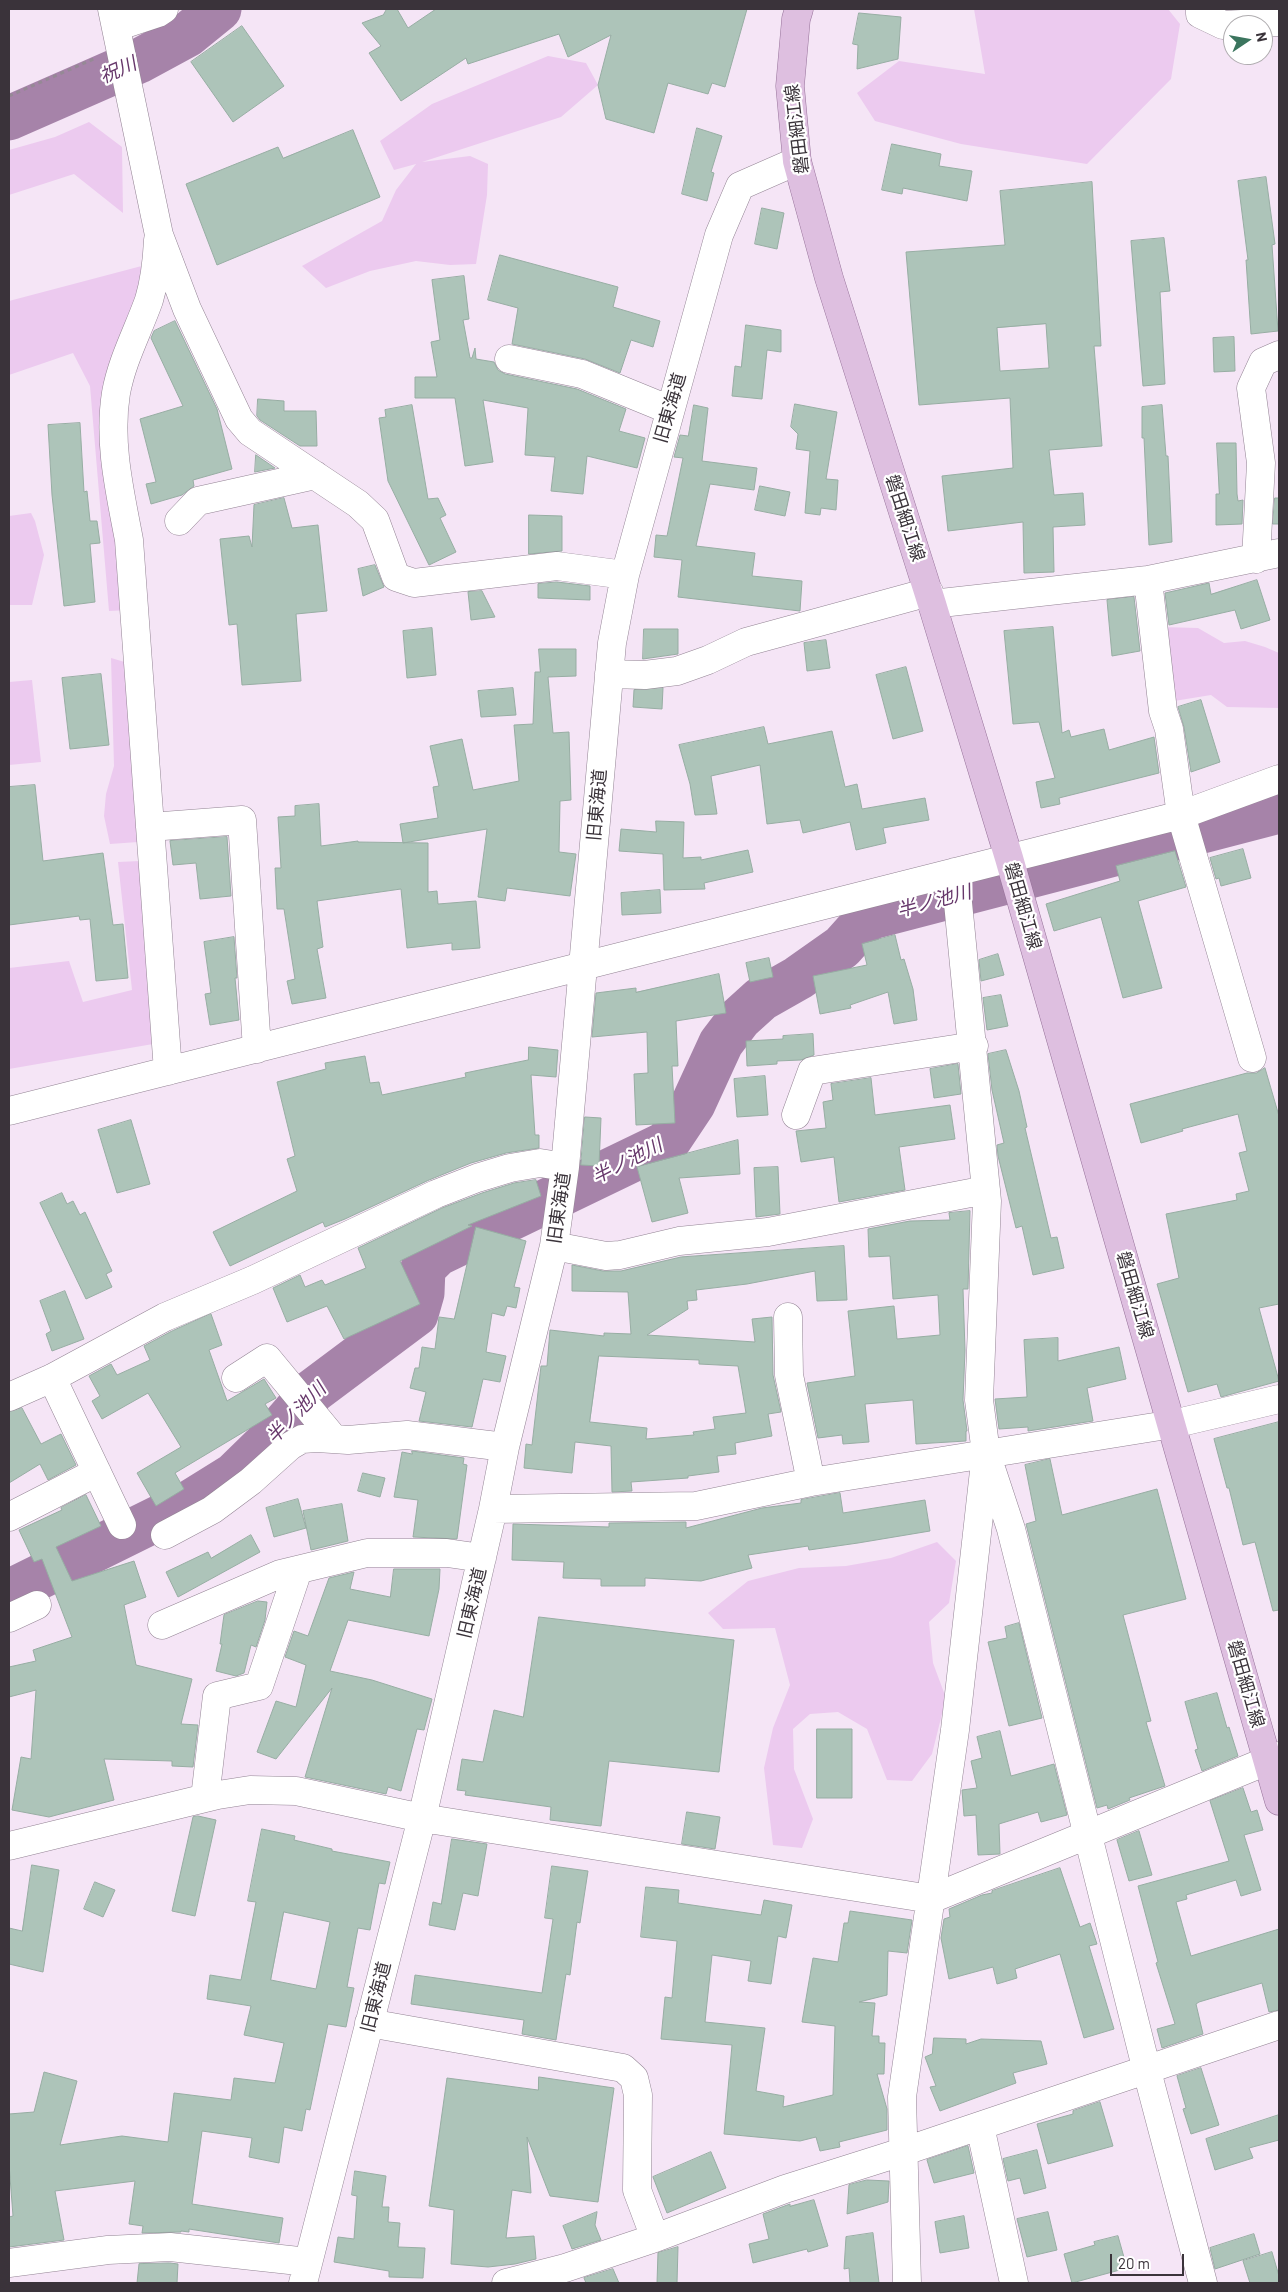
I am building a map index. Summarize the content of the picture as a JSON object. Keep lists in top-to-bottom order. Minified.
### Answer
{"streets":{"main road":["磐田細江線"],"street":["旧東海道"]},"crossings":[["磐田細江線","旧東海道"]],"water":["祝川","半ノ池川"],"scale_bar":"20 m","north":"right"}
